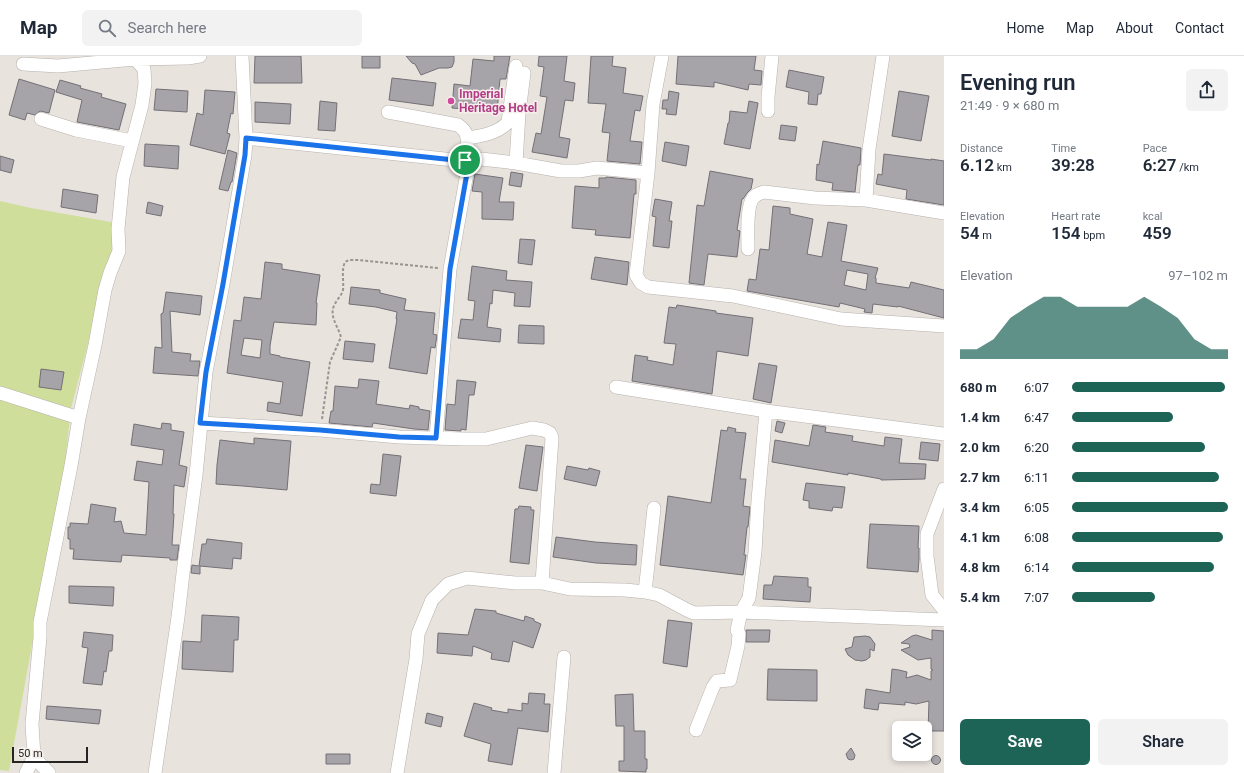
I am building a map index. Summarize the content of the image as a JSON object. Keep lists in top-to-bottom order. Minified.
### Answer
{"places":["Imperial Heritage Hotel"],"scale_bar":"50 m","page":{"header":"Map","search":"Search here","nav":["Home","Map","About","Contact"],"heading":["Evening run","21:49 · 9 × 680 m"],"stats":[["Distance","6.12 km"],["Time","39:28"],["Pace","6:27 /km"],["Elevation","54 m"],["Heart rate","154 bpm"],["kcal","459"]],"chart":["Elevation","97–102 m"],"list":[{"name":"680 m","note":"6:07"},{"name":"1.4 km","note":"6:47"},{"name":"2.0 km","note":"6:20"},{"name":"2.7 km","note":"6:11"},{"name":"3.4 km","note":"6:05"},{"name":"4.1 km","note":"6:08"},{"name":"4.8 km","note":"6:14"},{"name":"5.4 km","note":"7:07"}],"buttons":["Save","Share"],"scale":"50 m"}}
